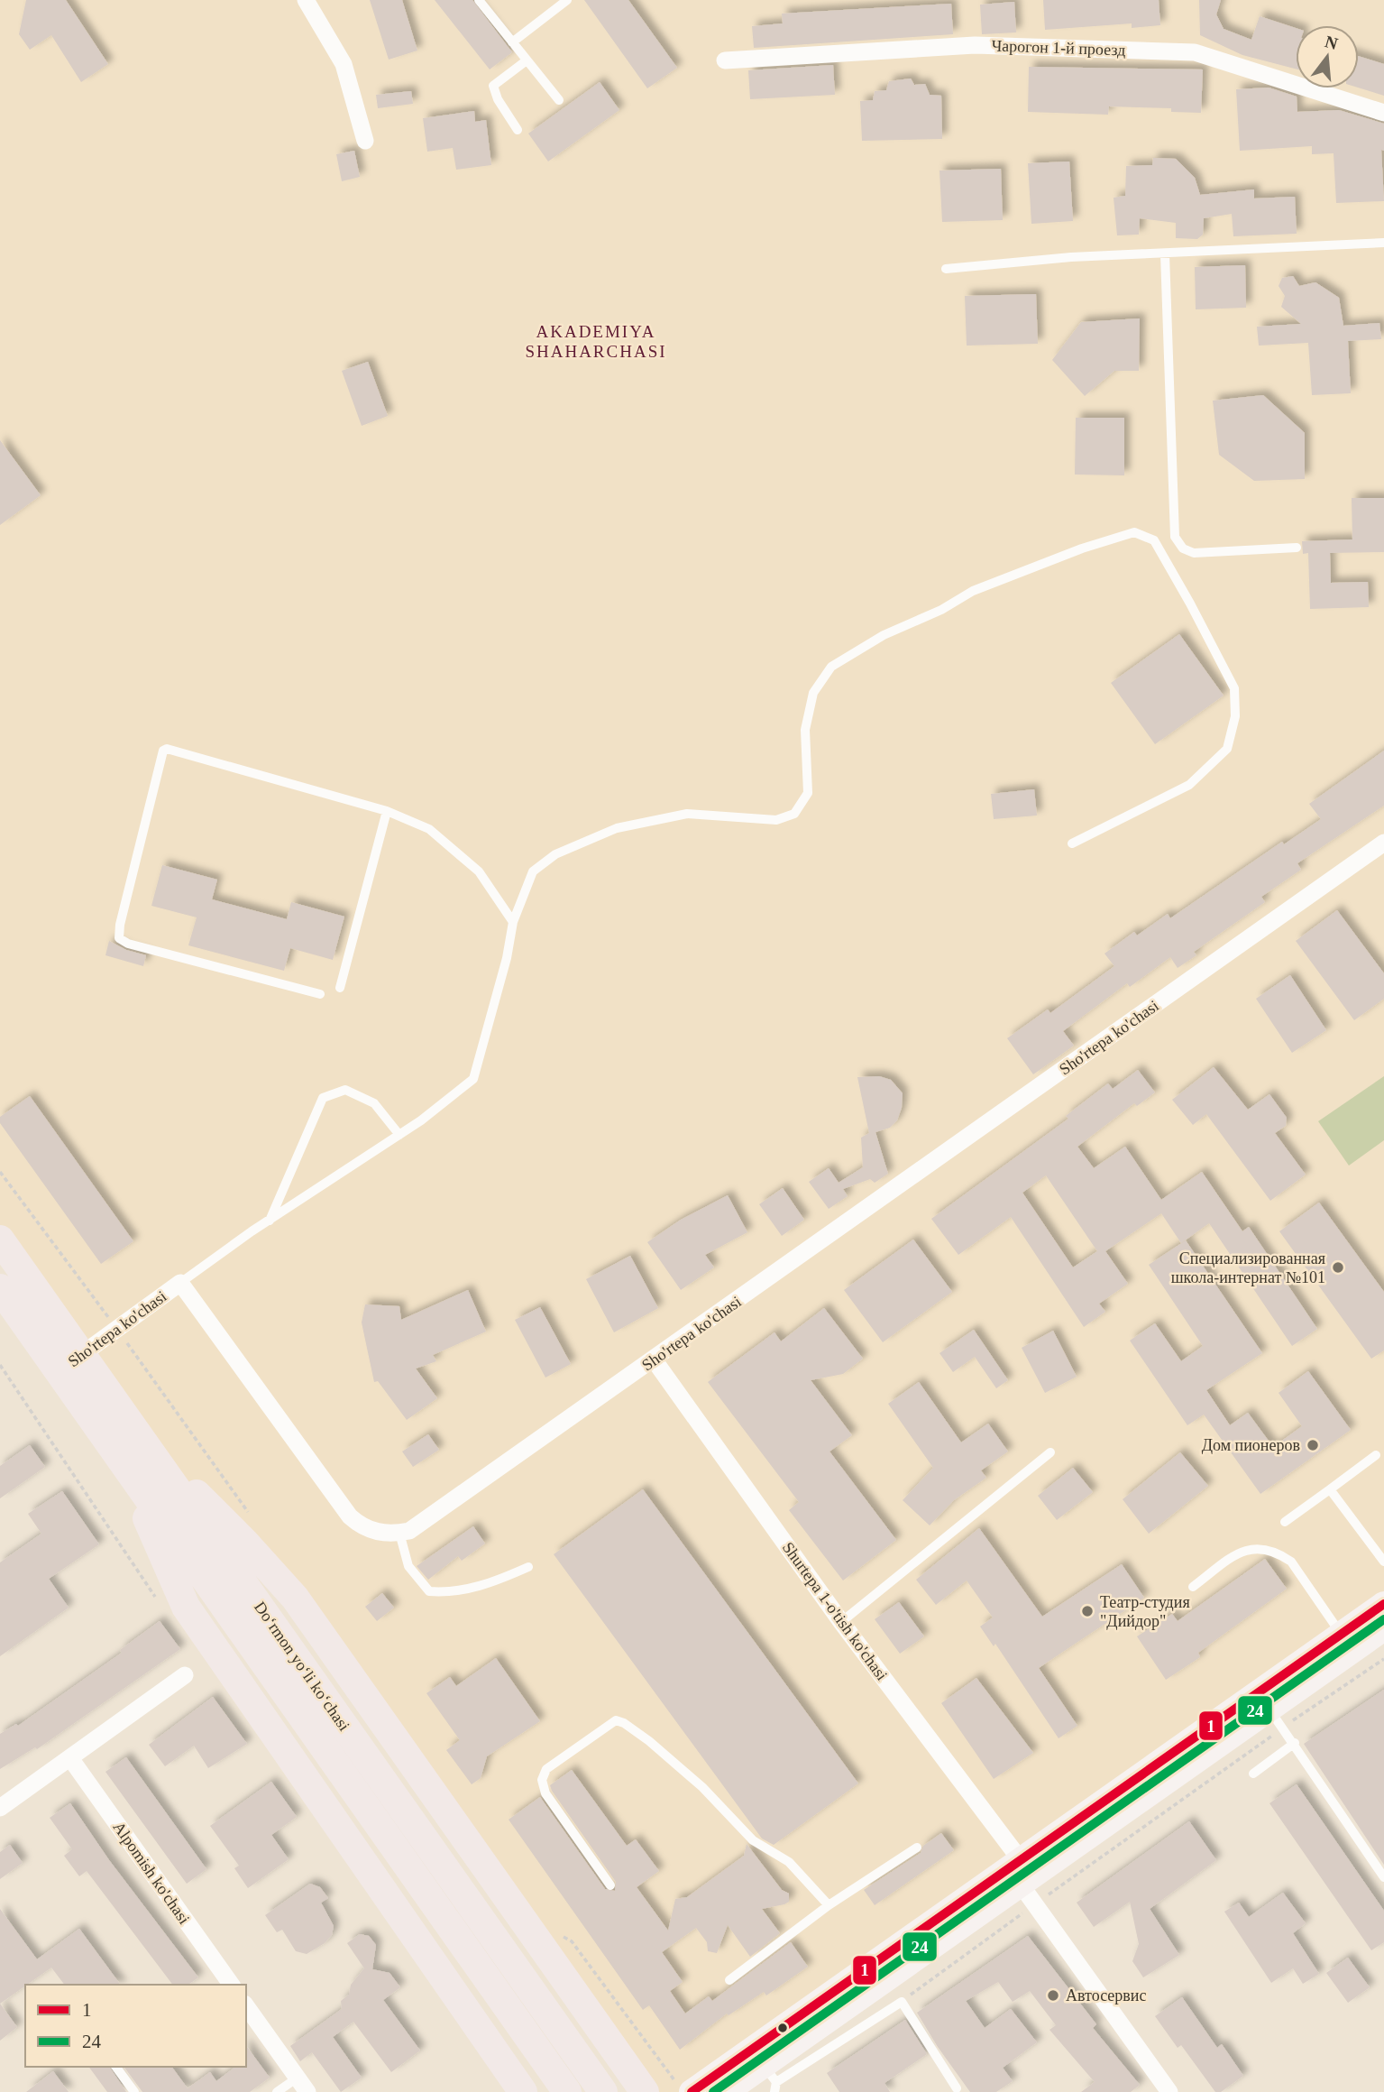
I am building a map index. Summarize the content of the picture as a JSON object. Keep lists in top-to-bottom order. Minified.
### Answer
{"streets":{"main road":["Do‘rmon yo‘li ko‘chasi"],"street":["Чарогон 1-й проезд","Sho'rtepa ko'chasi","Shurtepa 1-o'tish ko'chasi","Alpomish ko'chasi"]},"crossings":[["Sho'rtepa ko'chasi","Shurtepa 1-o'tish ko'chasi"],["Sho'rtepa ko'chasi","Do‘rmon yo‘li ko‘chasi"]],"districts":["AKADEMIYA SHAHARCHASI"],"places":["Специализированная школа-интернат №101","Дом пионеров","Театр-студия \"Дийдор\"","Автосервис"],"lines":["transit line 1","transit line 24"],"legend":["1","24"],"north":"top"}
